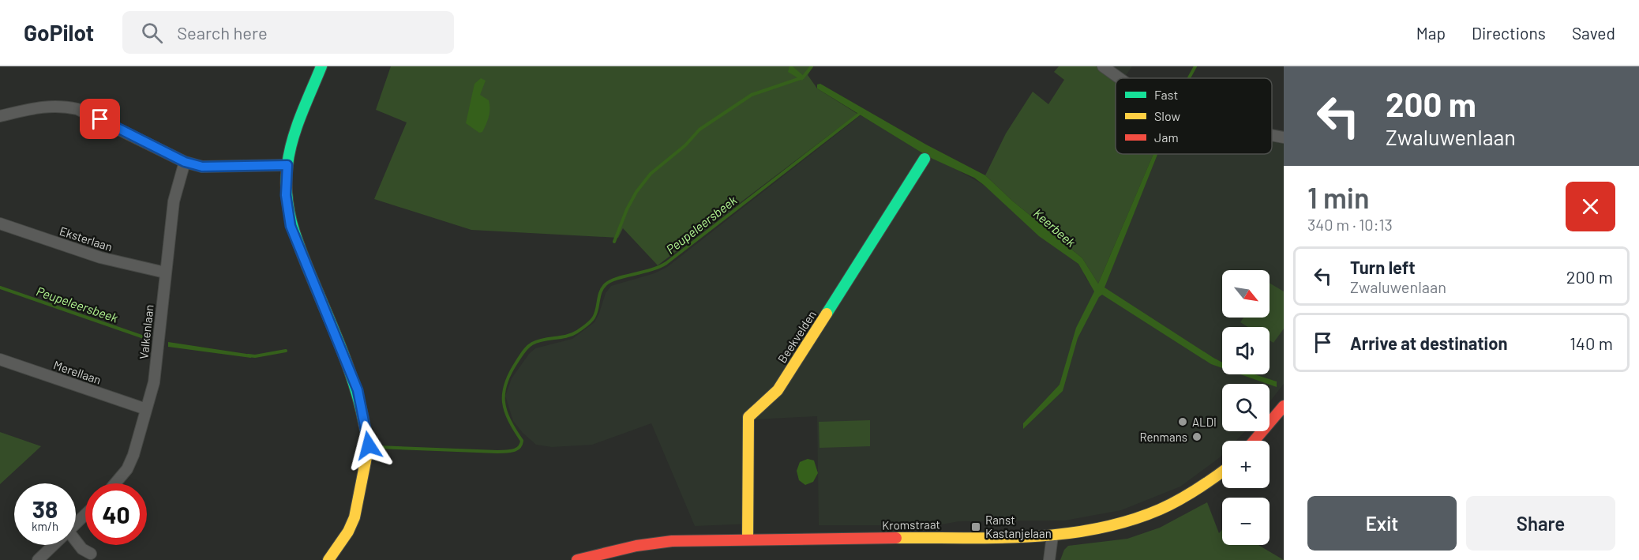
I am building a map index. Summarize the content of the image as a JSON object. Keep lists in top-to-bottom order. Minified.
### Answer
{"streets":{"street":["Eksterlaan","Valkenlaan","Beekvelden","Merellaan","Kromstraat"]},"crossings":[["Eksterlaan","Valkenlaan"],["Valkenlaan","Merellaan"],["Beekvelden","Kromstraat"]],"water":["Peupeleersbeek","Keerbeek"],"places":{"other":["ALDI","Renmans"],"transit":["Ranst Kastanjelaan"]},"legend":["Fast","Slow","Jam"],"north":"bottom right","page":{"header":"GoPilot","search":"Search here","nav":["Map","Directions","Saved"],"turn":["200 m","Zwaluwenlaan"],"heading":["1 min","340 m · 10:13"],"list":[{"name":"Turn left","note":"Zwaluwenlaan","value":"200 m"},{"name":"Arrive at destination","value":"140 m"}],"map_buttons":["+","−"],"speed":"38 km/h","limit":"40","buttons":["Exit","Share"]}}
